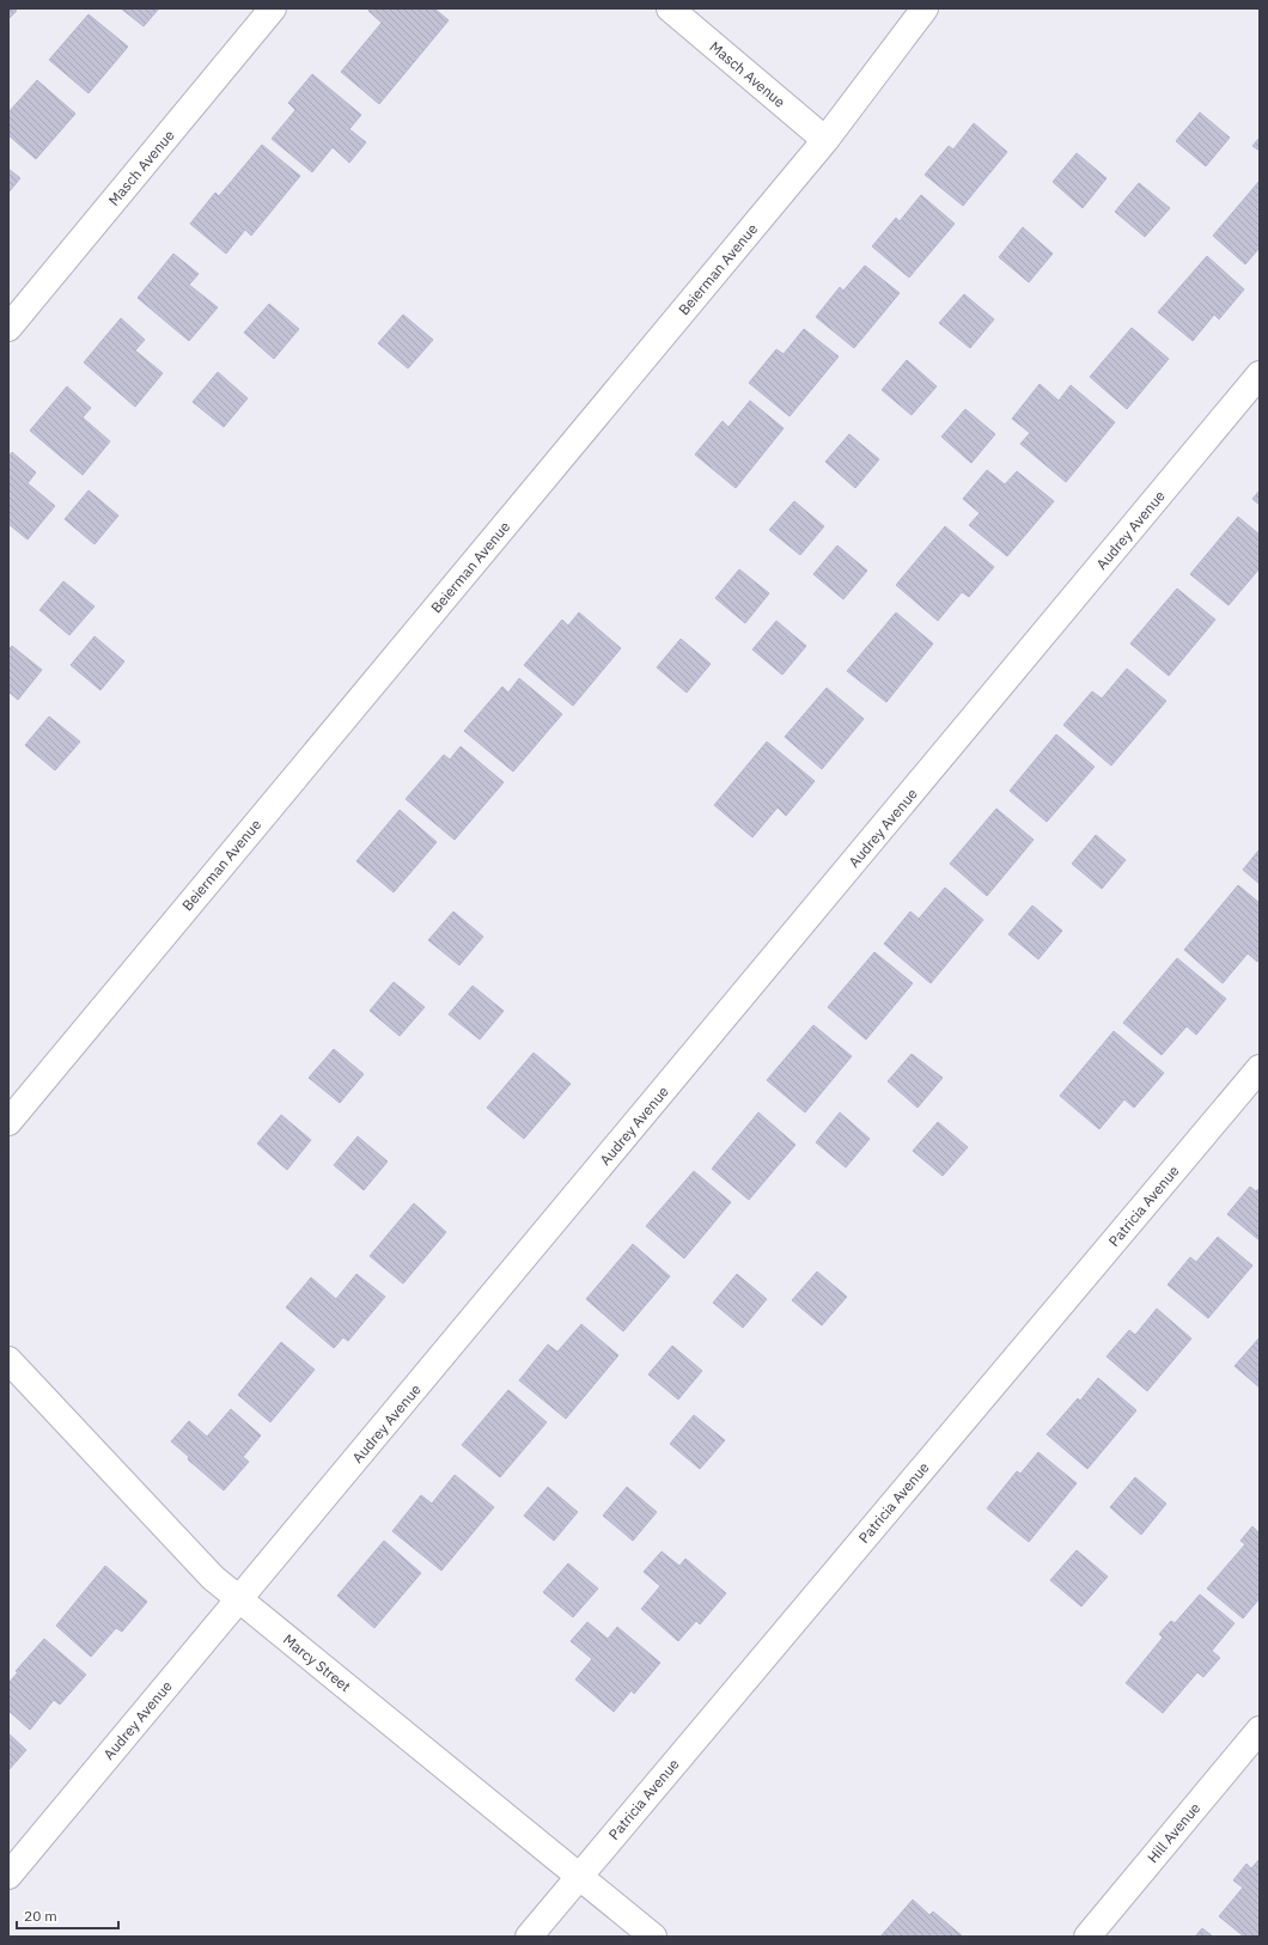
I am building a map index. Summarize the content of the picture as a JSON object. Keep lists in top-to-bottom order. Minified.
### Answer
{"streets":{"street":["Masch Avenue","Beierman Avenue","Audrey Avenue","Patricia Avenue","Marcy Street","Hill Avenue"]},"crossings":[["Masch Avenue","Beierman Avenue"],["Audrey Avenue","Marcy Street"],["Patricia Avenue","Marcy Street"]],"scale_bar":"20 m"}
